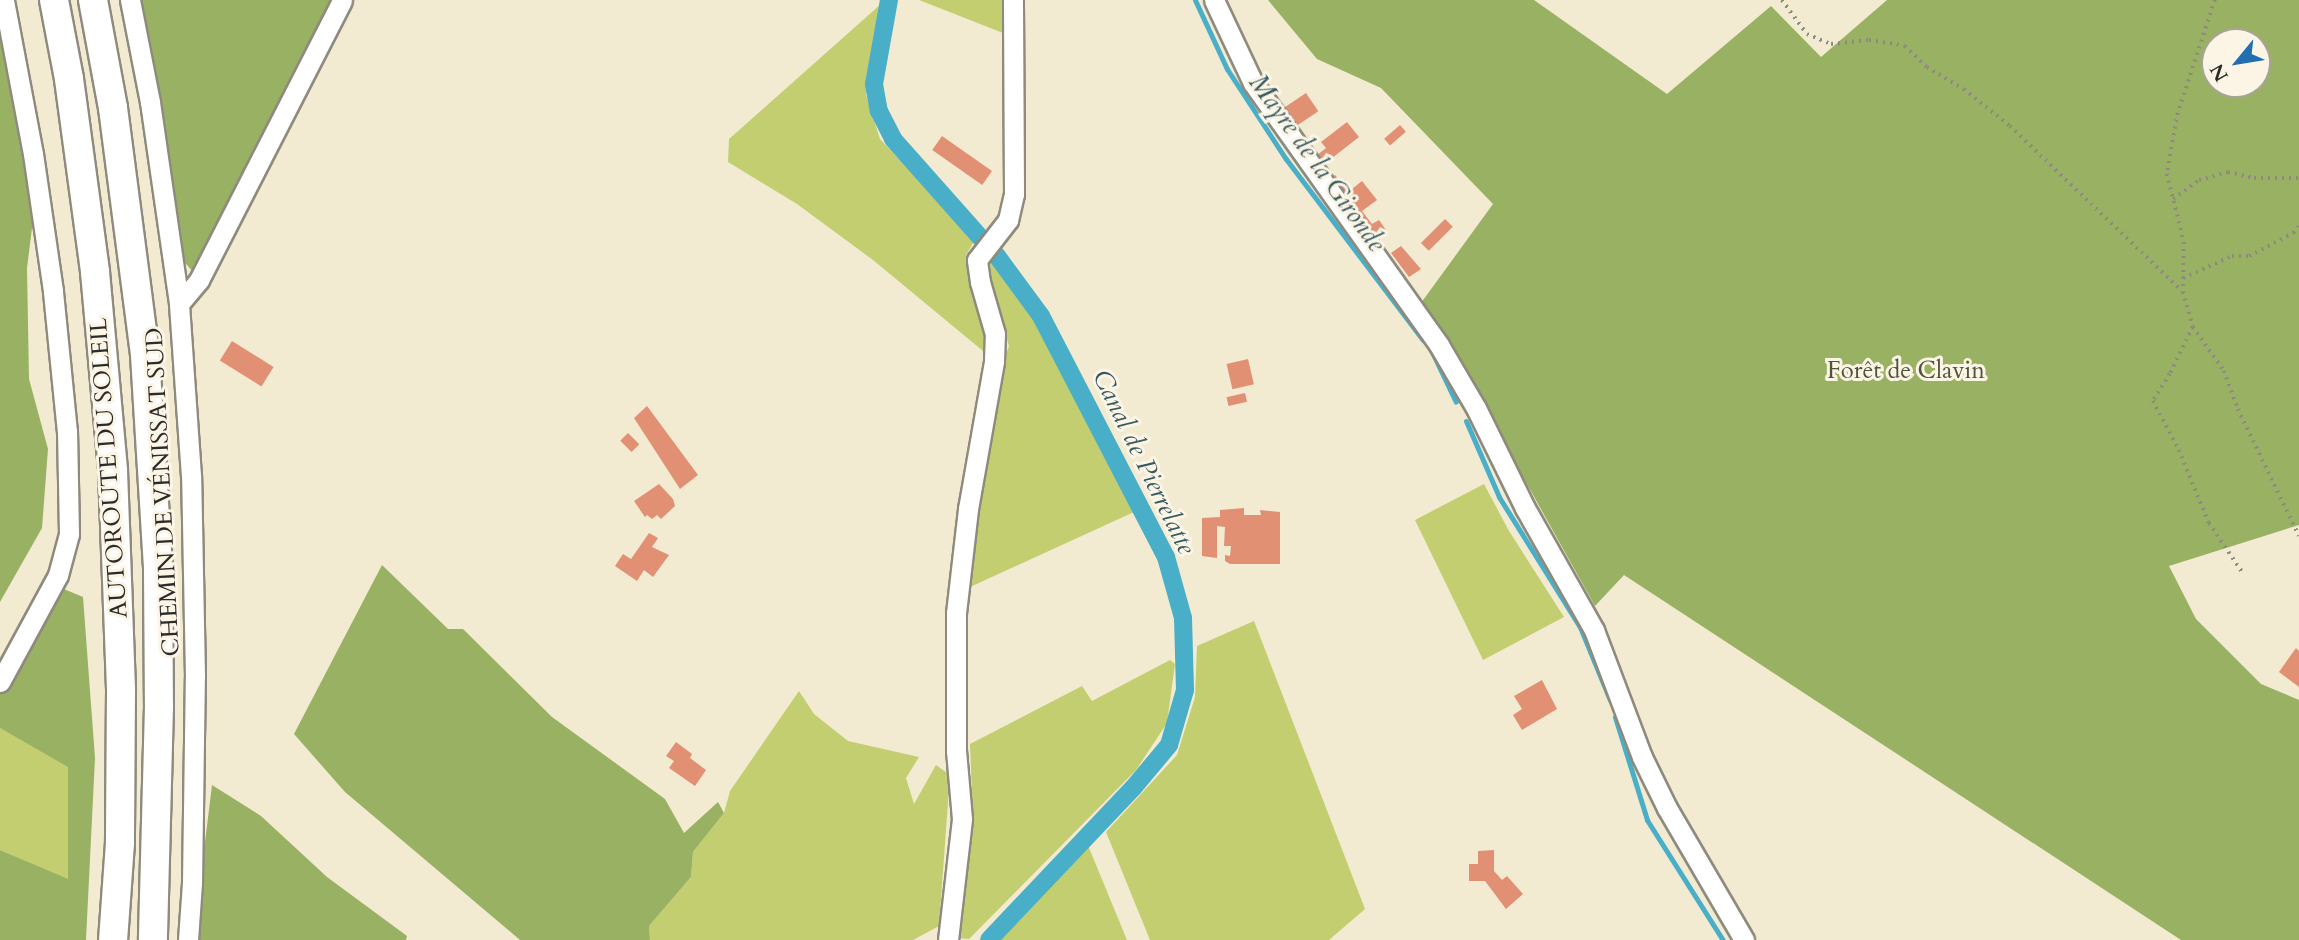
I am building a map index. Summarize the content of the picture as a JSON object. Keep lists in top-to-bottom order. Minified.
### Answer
{"streets":{"highway":["AUTOROUTE DU SOLEIL"],"street":["CHEMIN DE VÉNISSAT SUD"]},"water":["Mayre de la Gironde","Canal de Pierrelatte"],"parks":["Forêt de Clavin"],"north":"bottom left"}
